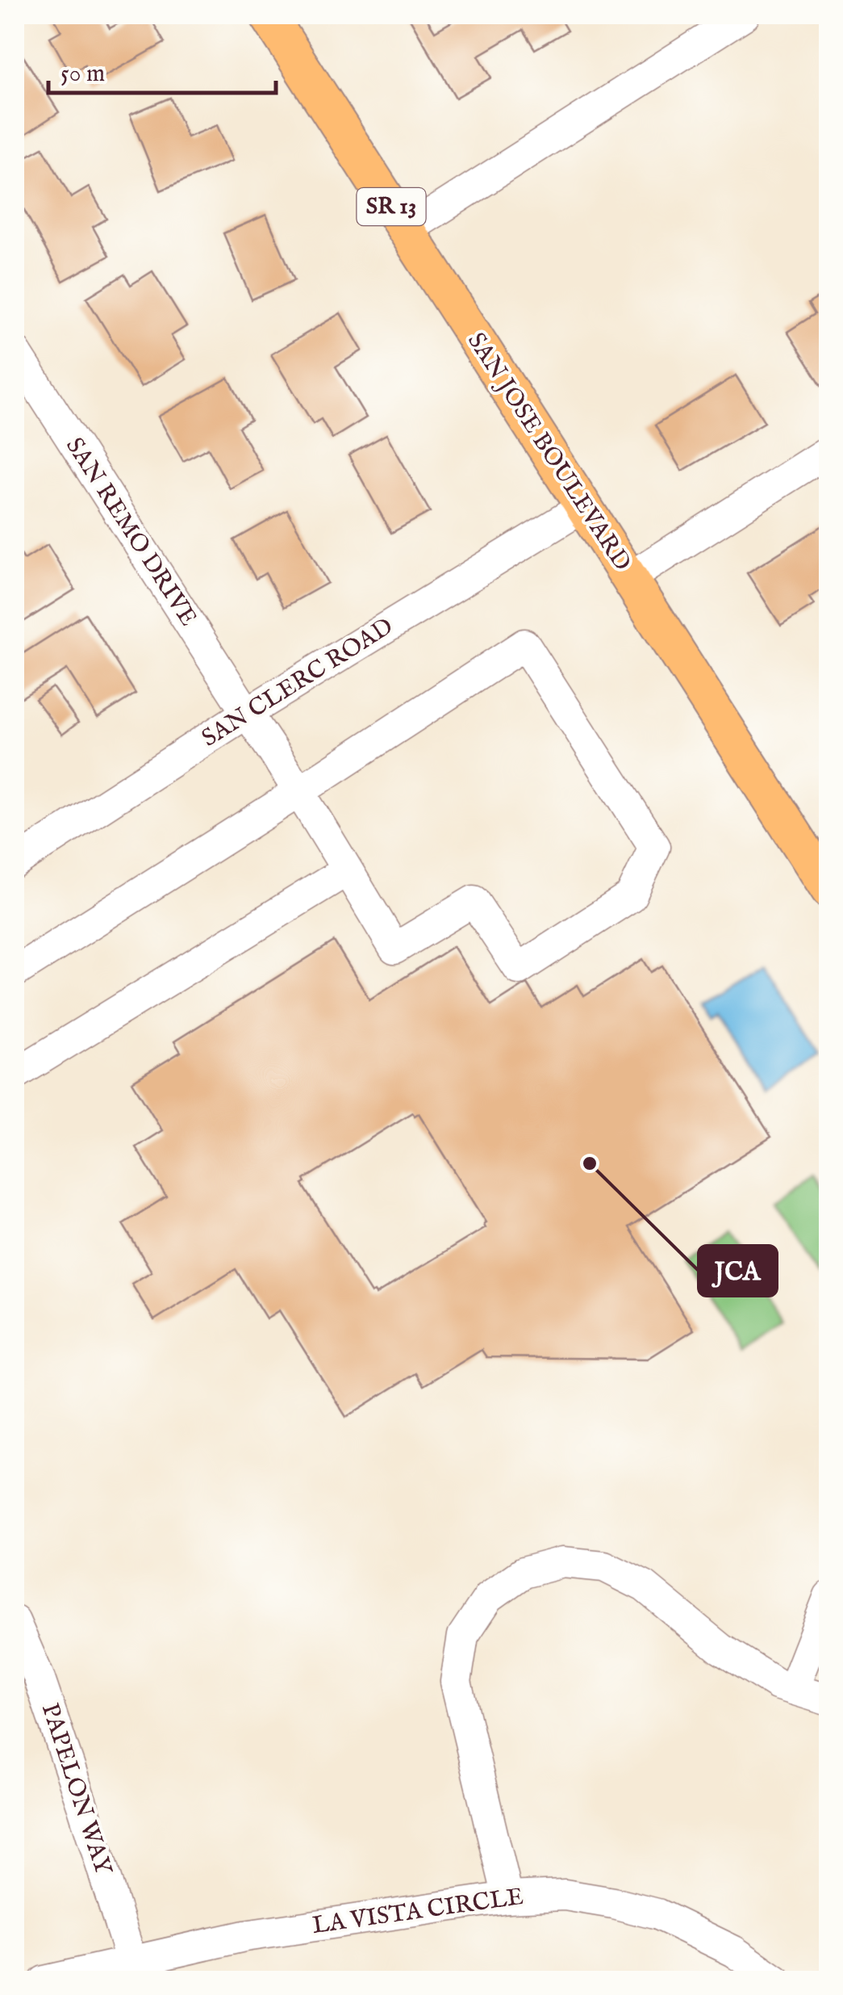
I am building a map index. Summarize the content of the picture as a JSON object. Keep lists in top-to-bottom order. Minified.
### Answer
{"streets":{"main road":["SR 13","SAN JOSE BOULEVARD"],"street":["SAN REMO DRIVE","SAN CLERC ROAD","PAPELON WAY","LA VISTA CIRCLE"]},"crossings":[["SAN JOSE BOULEVARD","SAN CLERC ROAD"],["SAN REMO DRIVE","SAN CLERC ROAD"],["PAPELON WAY","LA VISTA CIRCLE"]],"places":["JCA"],"scale_bar":"50 m"}
